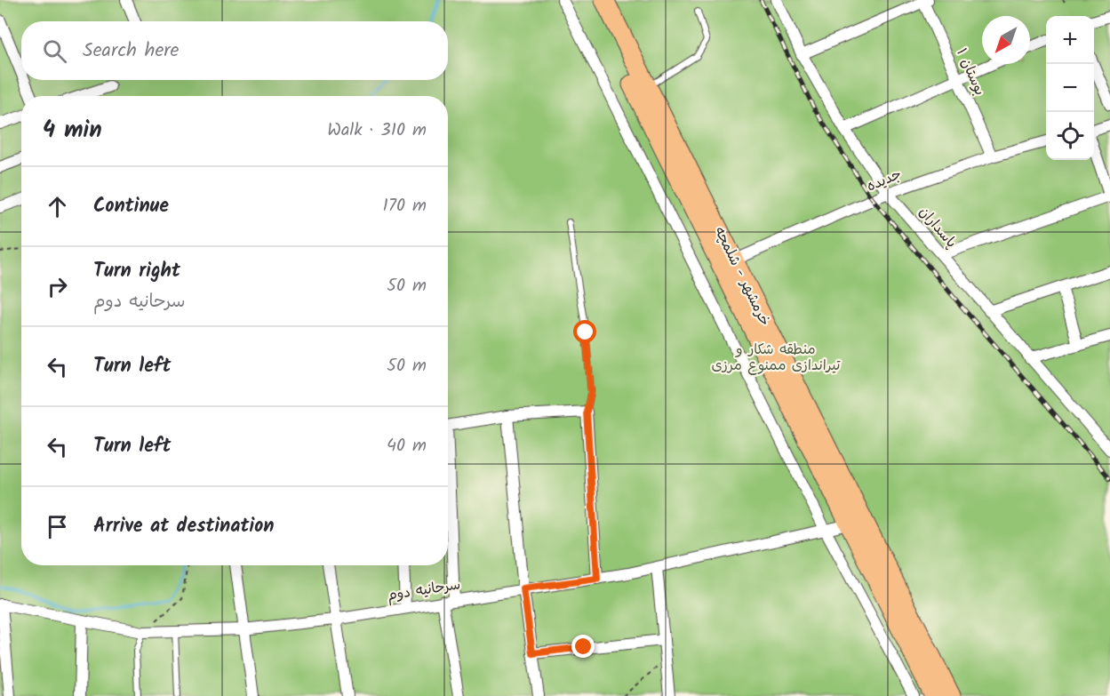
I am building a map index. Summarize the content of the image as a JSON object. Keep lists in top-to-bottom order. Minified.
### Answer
{"streets":{"highway":["خرمشهر - شلمچه"],"street":["بوستان ۱","جدیده","پاسداران","سرحانیه دوم"]},"crossings":[["بوستان ۱","جدیده"],["جدیده","پاسداران"],["جدیده","خرمشهر - شلمچه"],["خرمشهر - شلمچه","سرحانیه دوم"]],"parks":["منطقه شکار و تیراندازی ممنوع مرزی"],"north":"bottom left","page":{"map_buttons":["+","−"],"search":"Search here","heading":["4 min","Walk · 310 m"],"list":[["Continue","170 m"],["Turn right","سرحانیه دوم","50 m"],["Turn left","50 m"],["Turn left","40 m"],"Arrive at destination"]}}
